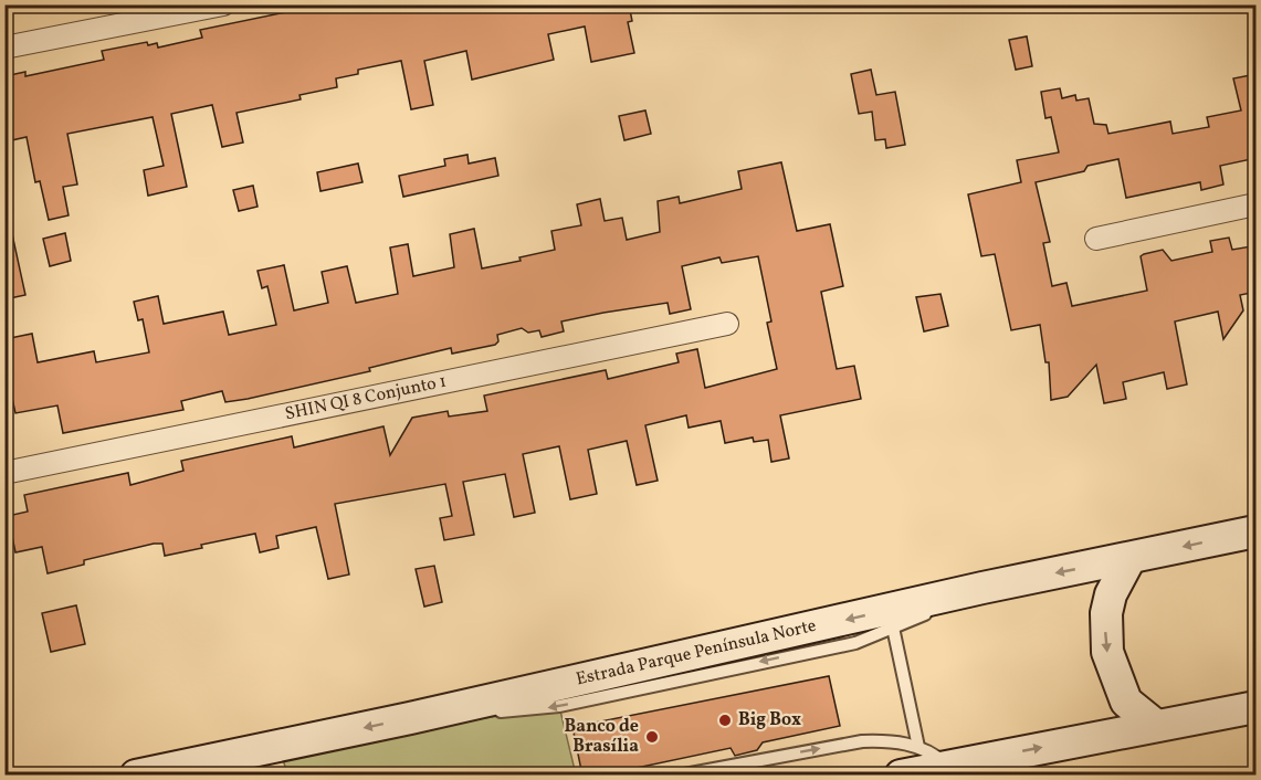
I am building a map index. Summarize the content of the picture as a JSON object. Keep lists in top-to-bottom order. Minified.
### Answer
{"streets":{"main road":["Estrada Parque Península Norte"],"street":["SHIN QI 8 Conjunto 1"]},"places":["Big Box","Banco de Brasília"]}
